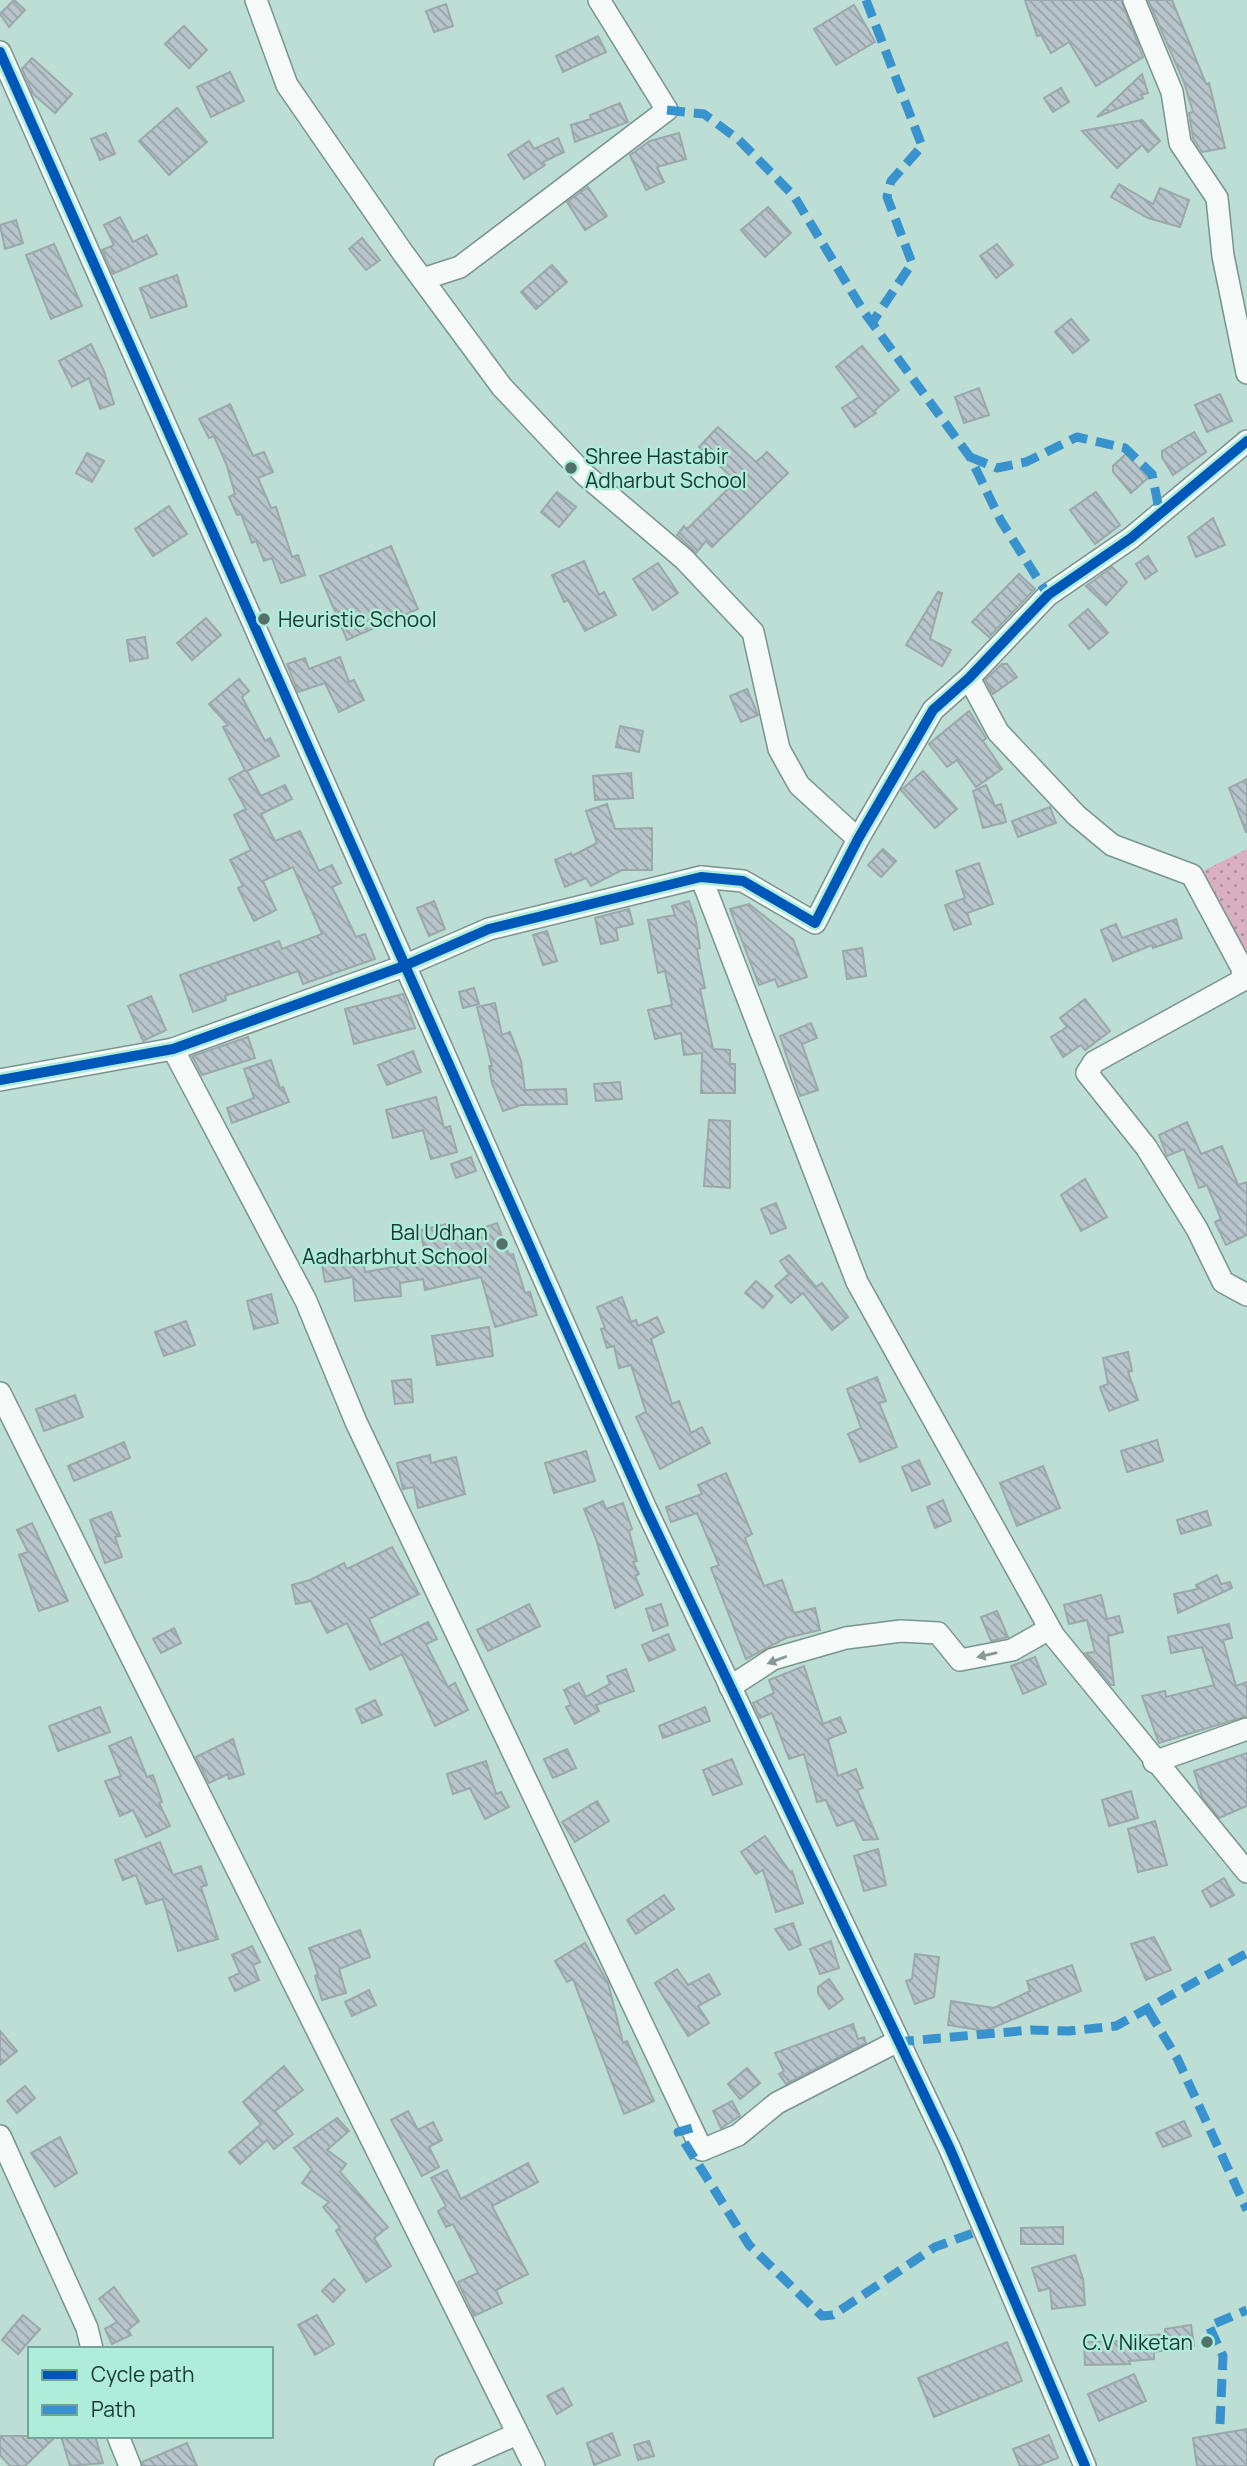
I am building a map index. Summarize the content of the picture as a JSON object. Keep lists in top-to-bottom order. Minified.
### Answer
{"places":["Shree Hastabir Adharbut School","Heuristic School","Bal Udhan Aadharbhut School","C.V Niketan"],"legend":["Cycle path","Path"]}
